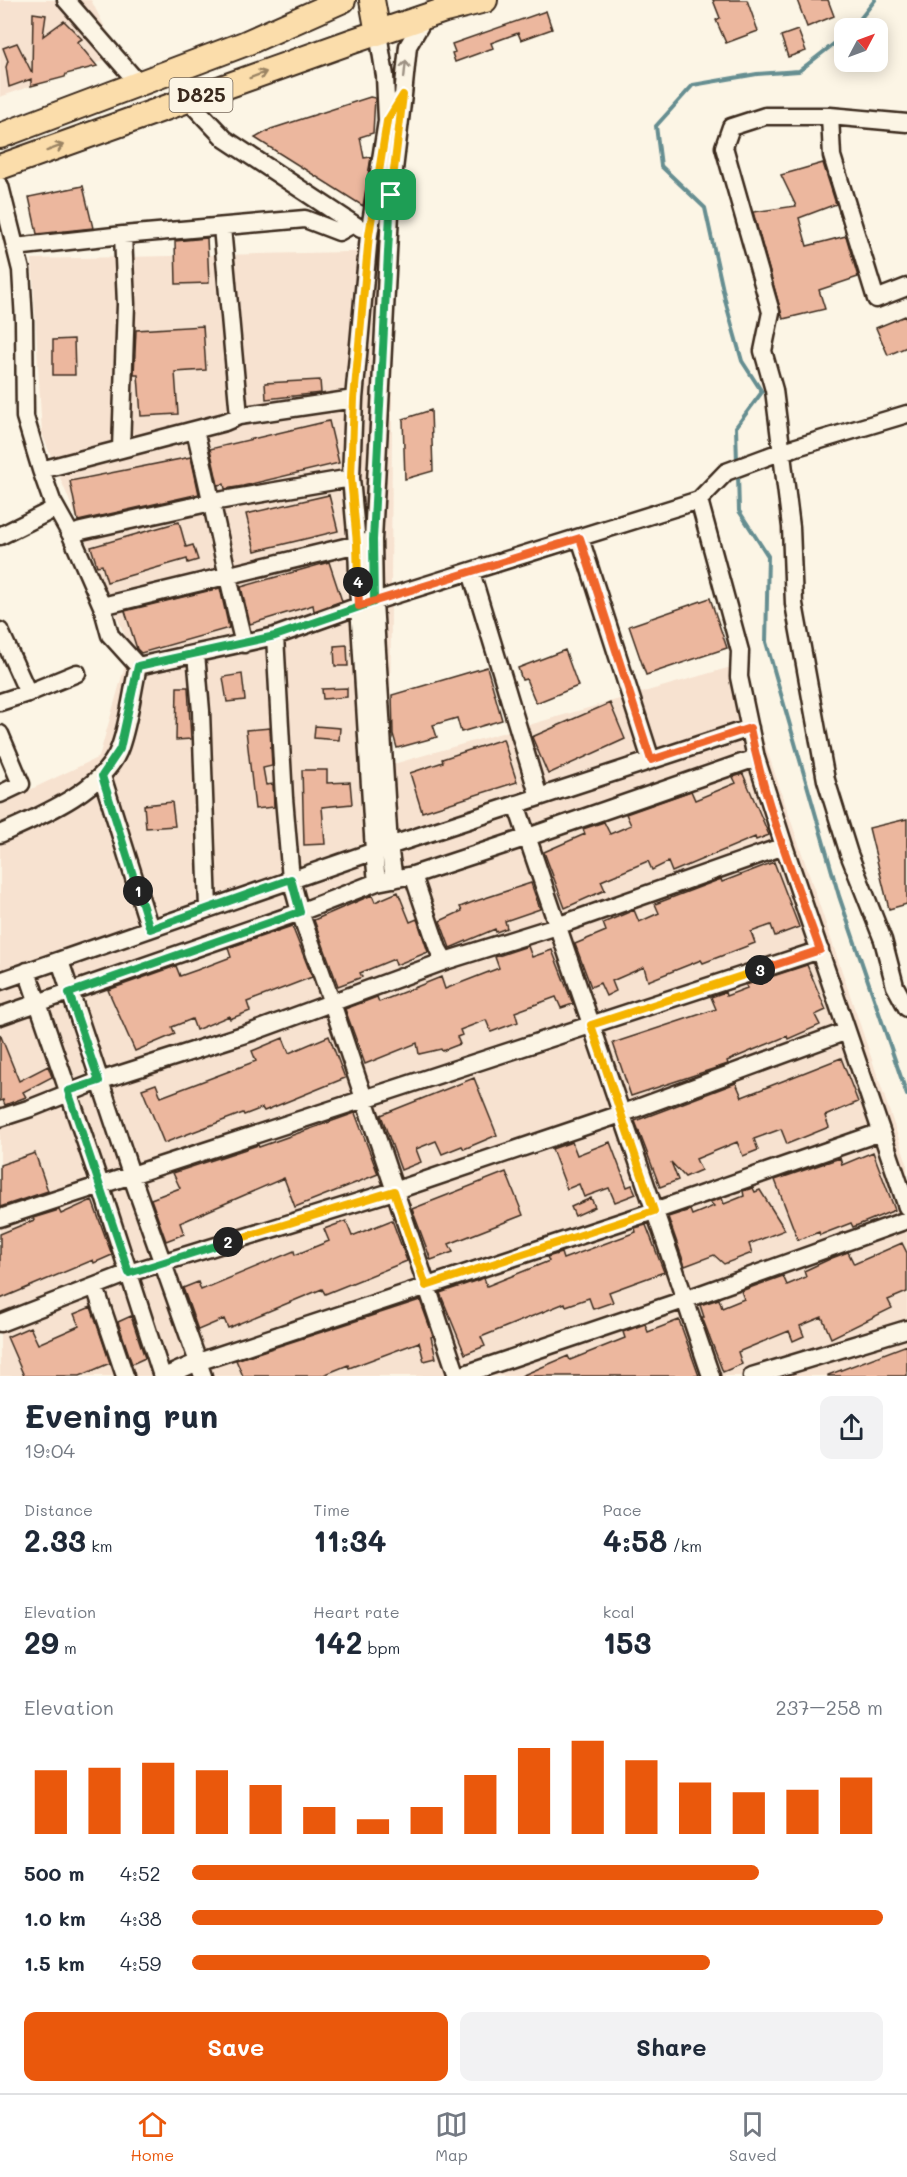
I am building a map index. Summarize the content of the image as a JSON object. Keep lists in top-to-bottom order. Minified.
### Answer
{"streets":{"highway":["D825"]},"north":"top right","page":{"pins":["4","1","3","2"],"heading":["Evening run","19:04"],"stats":[["Distance","2.33 km"],["Time","11:34"],["Pace","4:58 /km"],["Elevation","29 m"],["Heart rate","142 bpm"],["kcal","153"]],"chart":["Elevation","237–258 m"],"list":[{"name":"500 m","note":"4:52"},{"name":"1.0 km","note":"4:38"},{"name":"1.5 km","note":"4:59"}],"buttons":["Save","Share"],"tabs":["Home","Map","Saved"]}}
